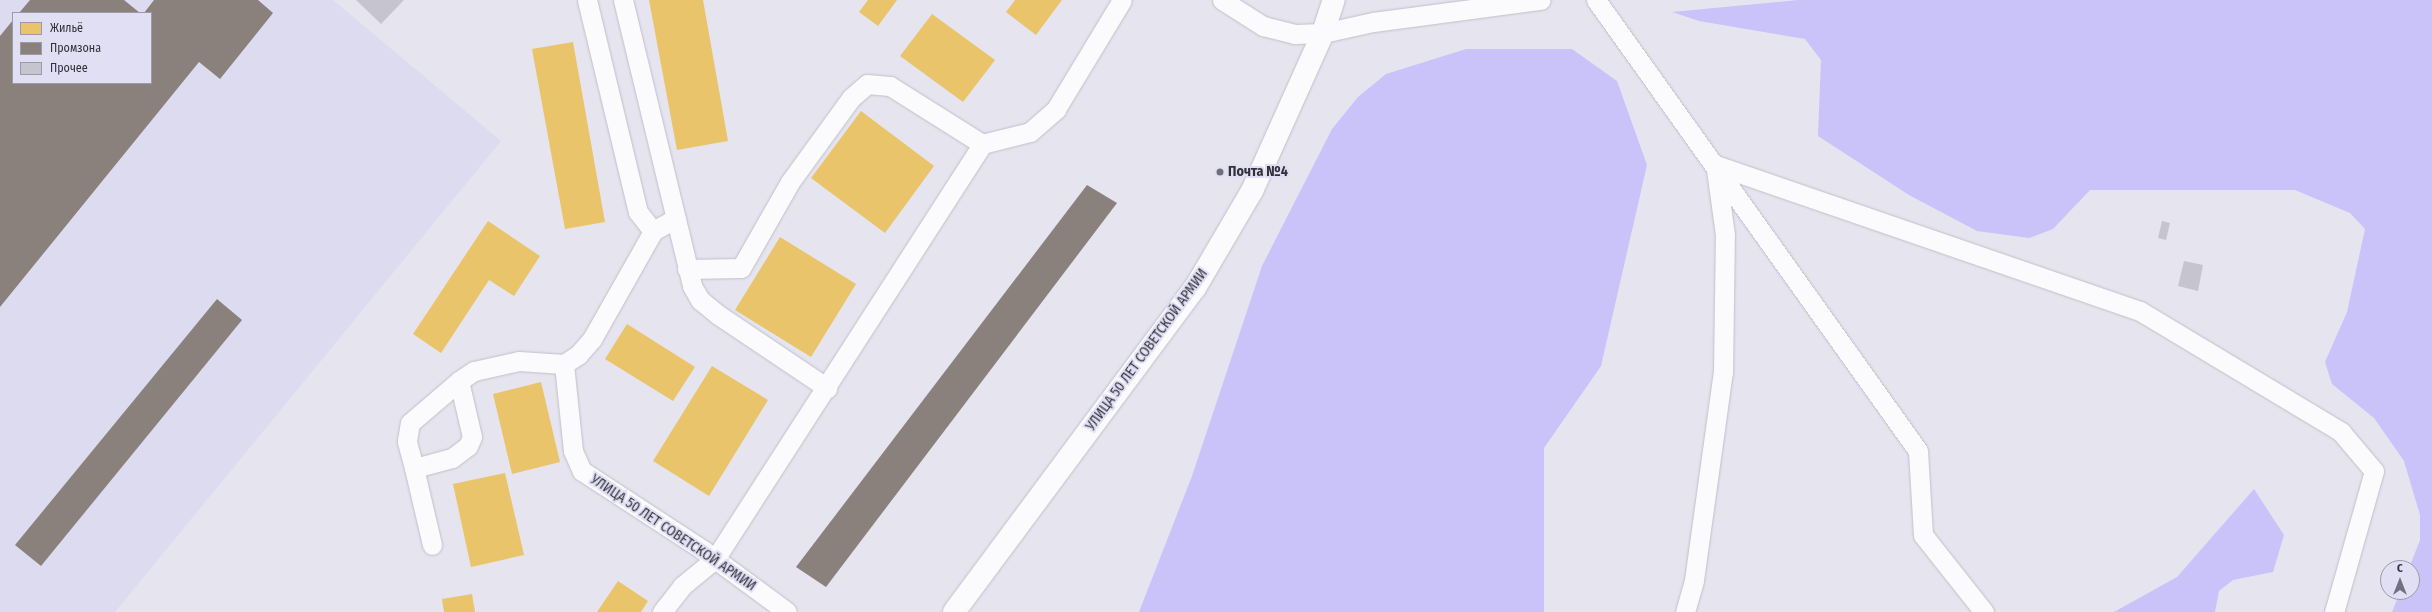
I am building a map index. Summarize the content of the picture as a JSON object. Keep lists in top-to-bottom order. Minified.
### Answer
{"streets":{"main road":["УЛИЦА 50 ЛЕТ СОВЕТСКОЙ АРМИИ"]},"places":["Почта №4"],"legend":["Жильё","Промзона","Прочее"],"north":"top"}
